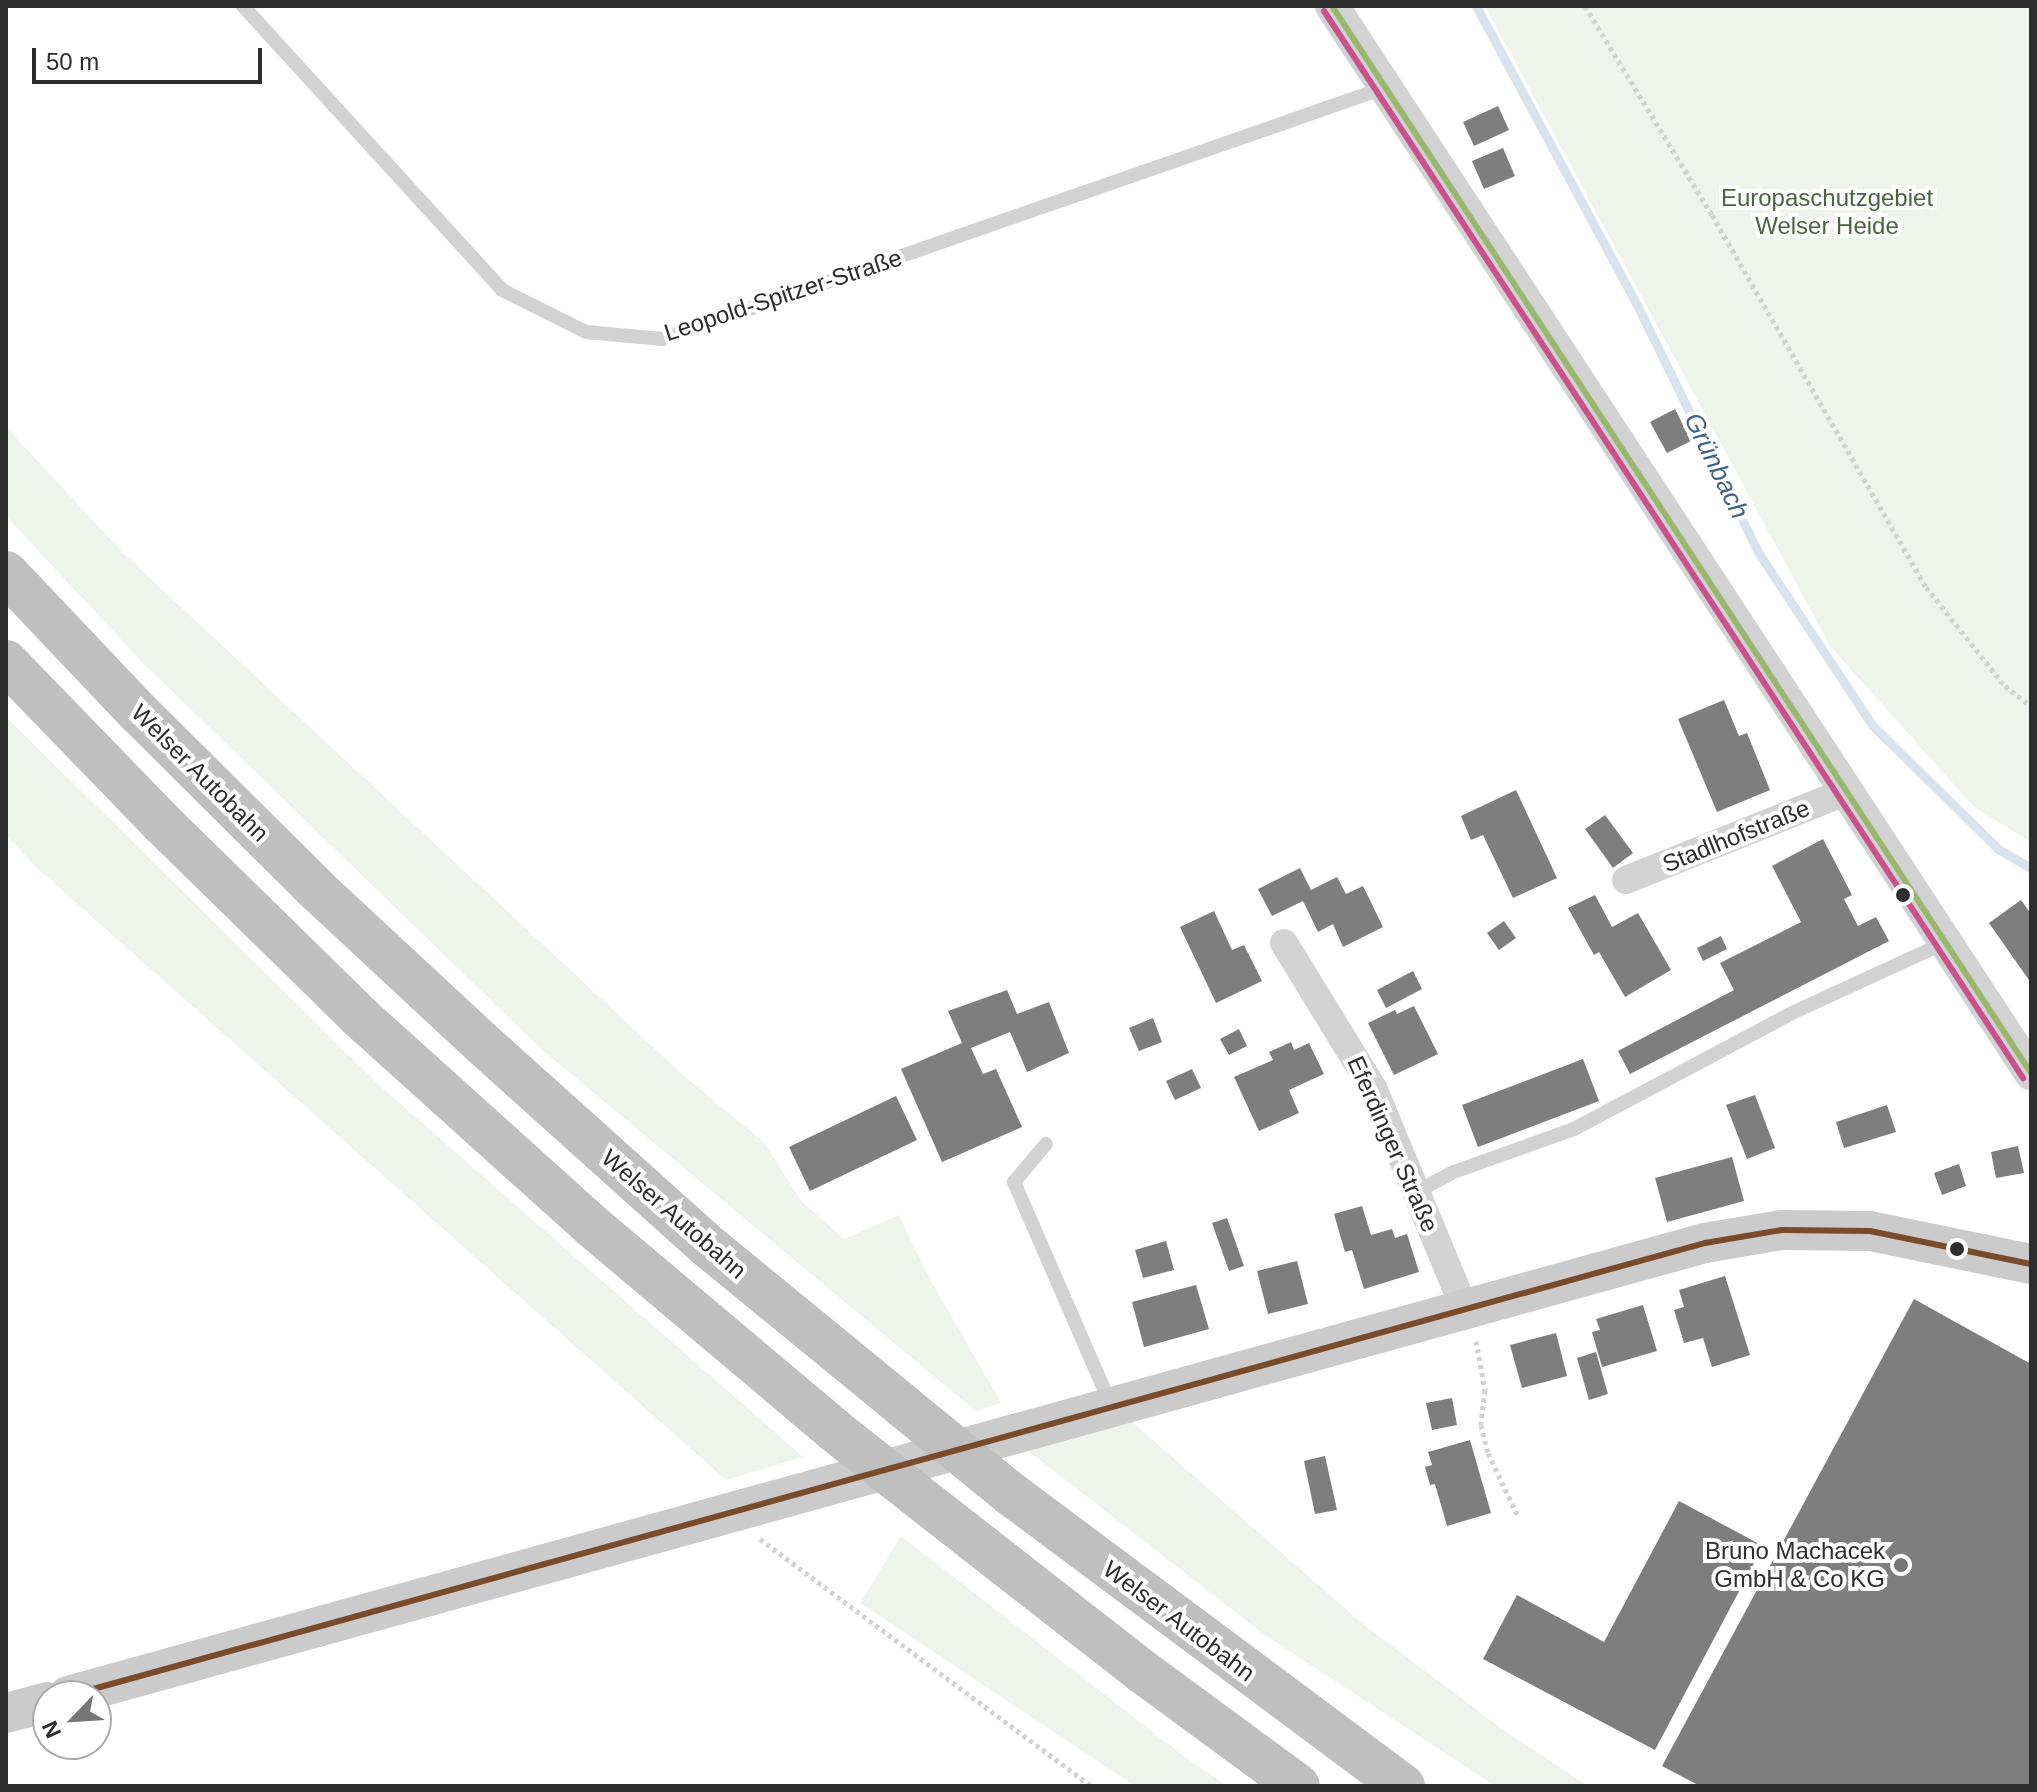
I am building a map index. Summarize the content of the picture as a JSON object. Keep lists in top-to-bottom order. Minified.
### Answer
{"streets":{"highway":["Welser Autobahn"],"street":["Stadlhofstraße","Eferdinger Straße"],"lane":["Leopold-Spitzer-Straße"]},"water":["Grünbach"],"parks":["Europaschutzgebiet Welser Heide"],"places":["Bruno Machacek GmbH & Co KG"],"scale_bar":"50 m","north":"bottom left"}
